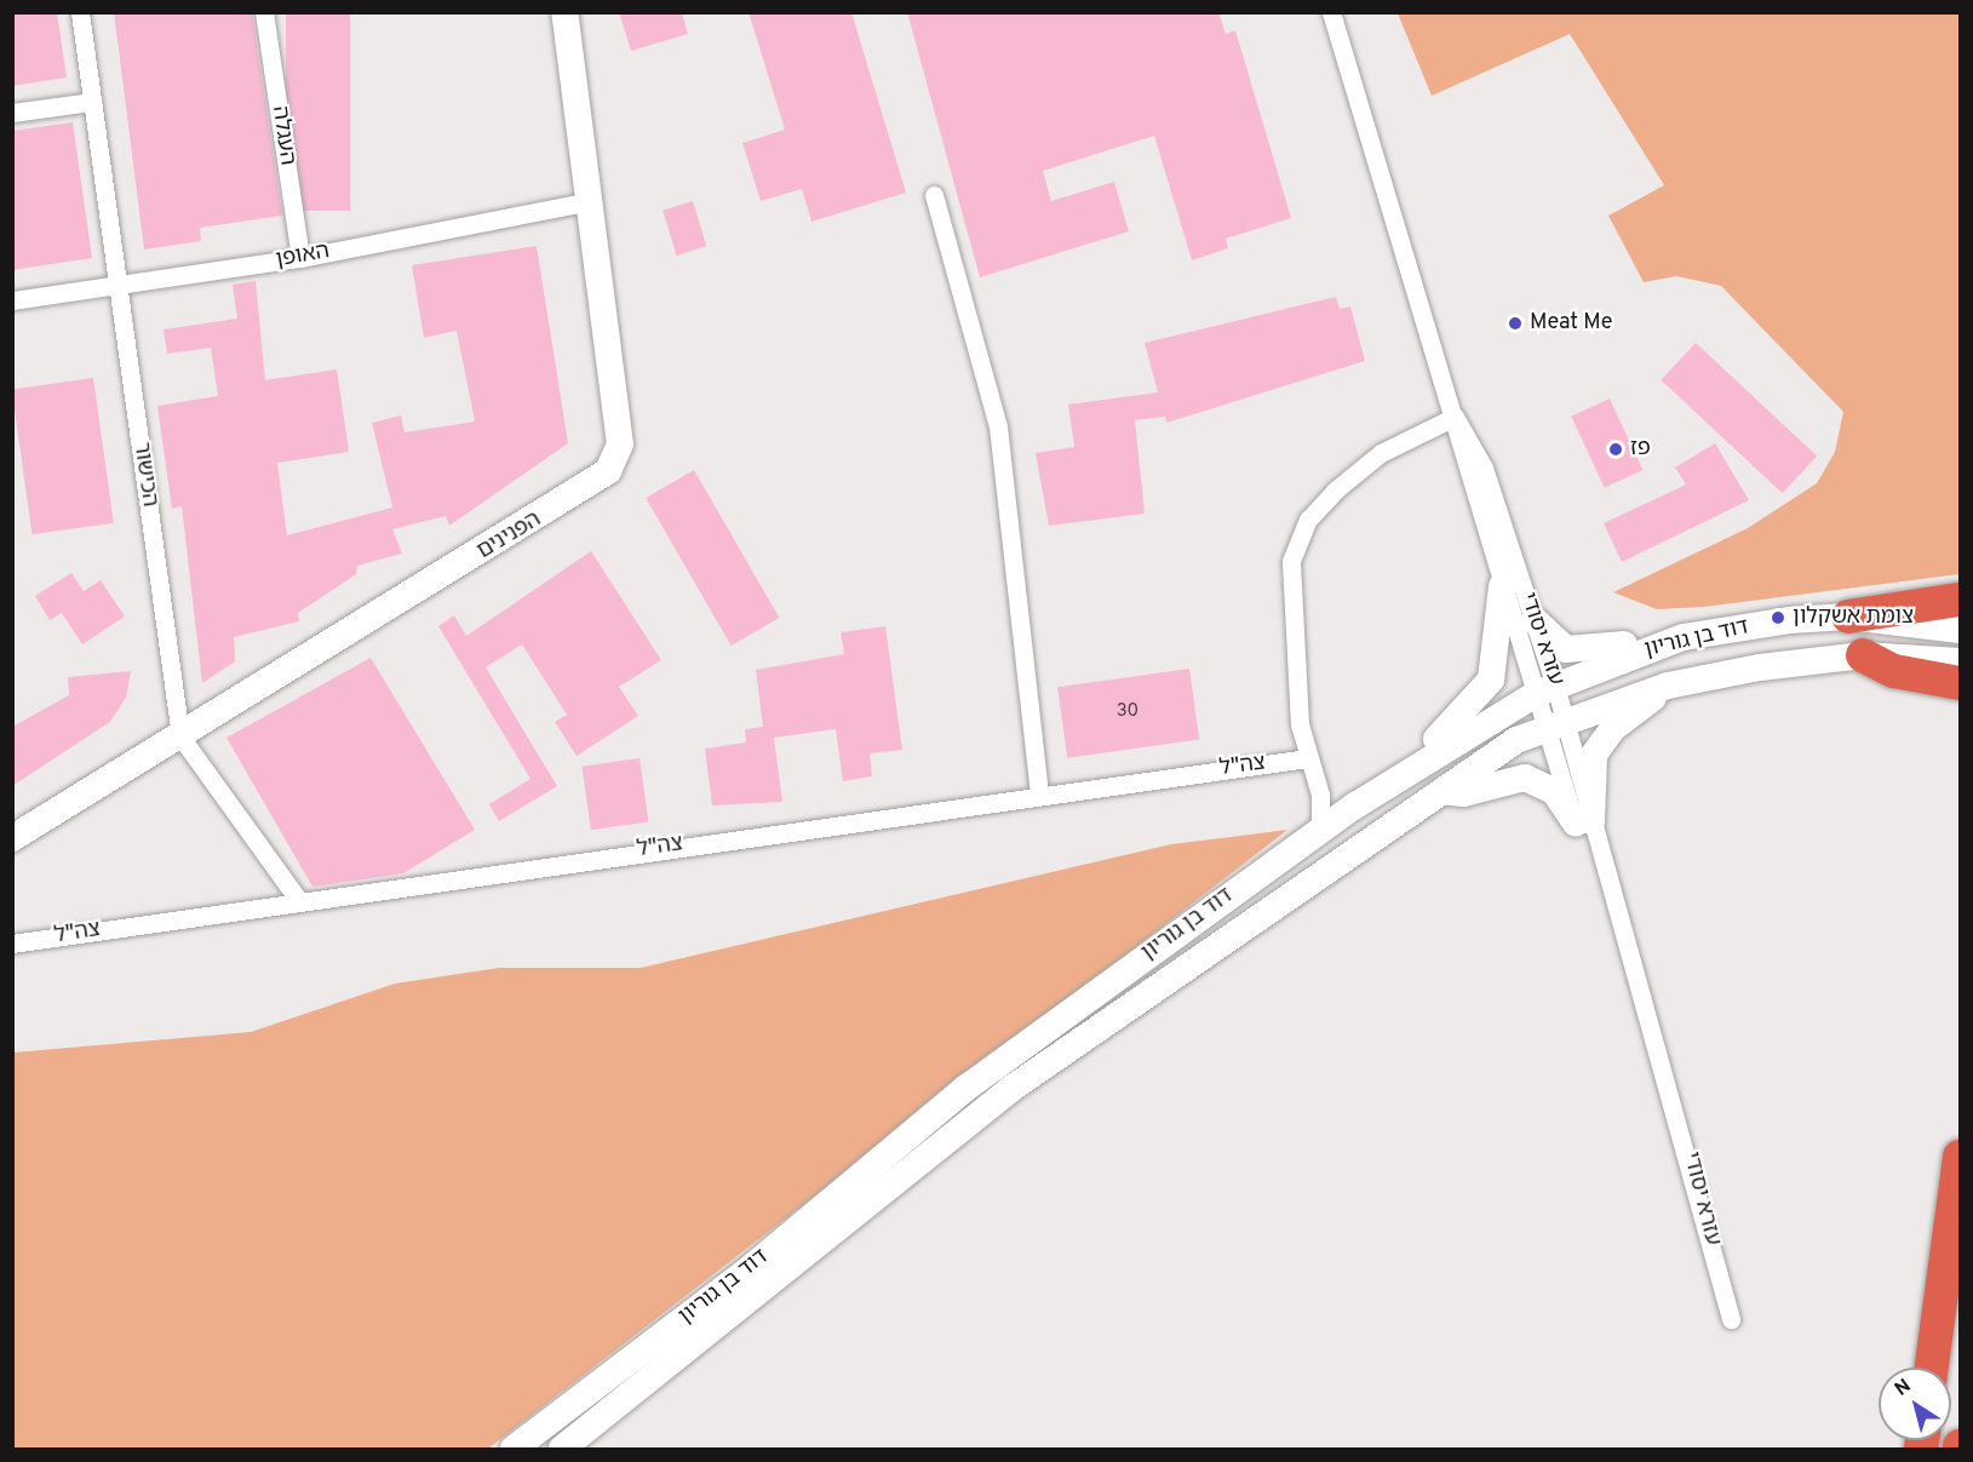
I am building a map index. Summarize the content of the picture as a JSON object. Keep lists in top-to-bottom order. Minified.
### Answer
{"streets":{"main road":["הפנינים","דוד בן גוריון"],"street":["העגלה","האופן","הכישור","עזרא יסודי","צה\"ל"]},"crossings":[["העגלה","האופן"],["האופן","הכישור"],["האופן","הפנינים"],["הכישור","הפנינים"],["הכישור","צה\"ל"],["עזרא יסודי","דוד בן גוריון"]],"places":["Meat Me","פז","צומת אשקלון"],"house_numbers":["30"],"north":"top left"}
